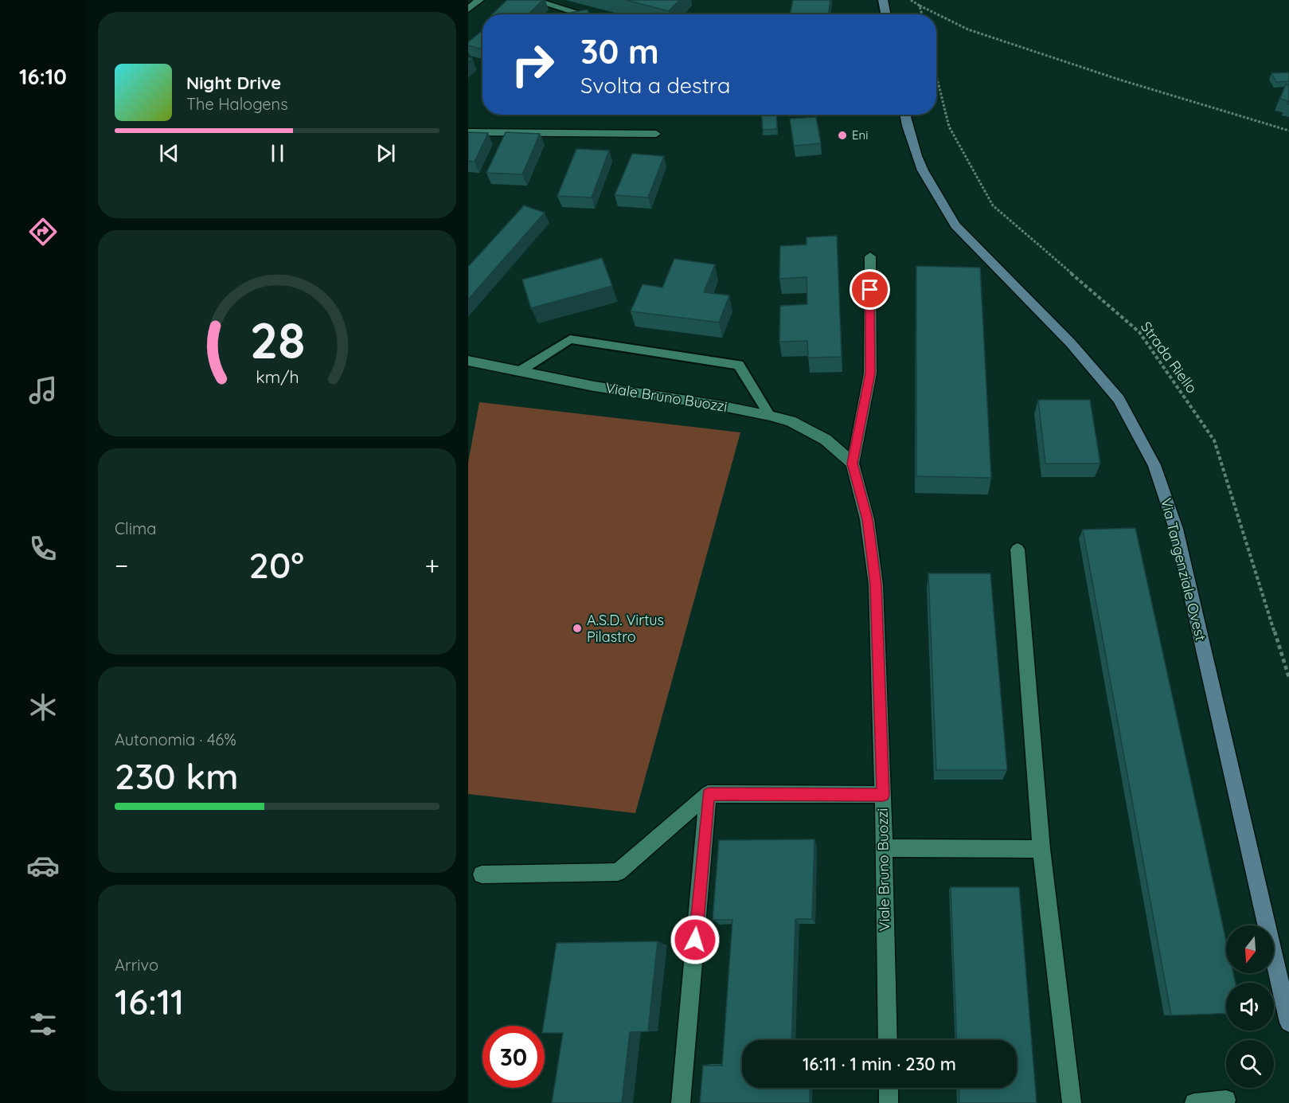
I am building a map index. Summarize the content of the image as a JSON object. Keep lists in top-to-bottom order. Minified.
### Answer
{"streets":{"main road":["Via Tangenziale Ovest"],"street":["Viale Bruno Buozzi"],"path":["Strada Riello"]},"places":["Eni","A.S.D. Virtus Pilastro"],"north":"bottom","page":{"tabs":"16:10","turn":["30 m","Svolta a destra"],"song":["Night Drive","The Halogens"],"tile":["Clima",["Autonomia · 46%","230 km"],["Arrivo","16:11"]],"heat":["−","20°","+"],"limit":"30","trip":"16:11 · 1 min · 230 m","gauge":["28","km/h"]}}
